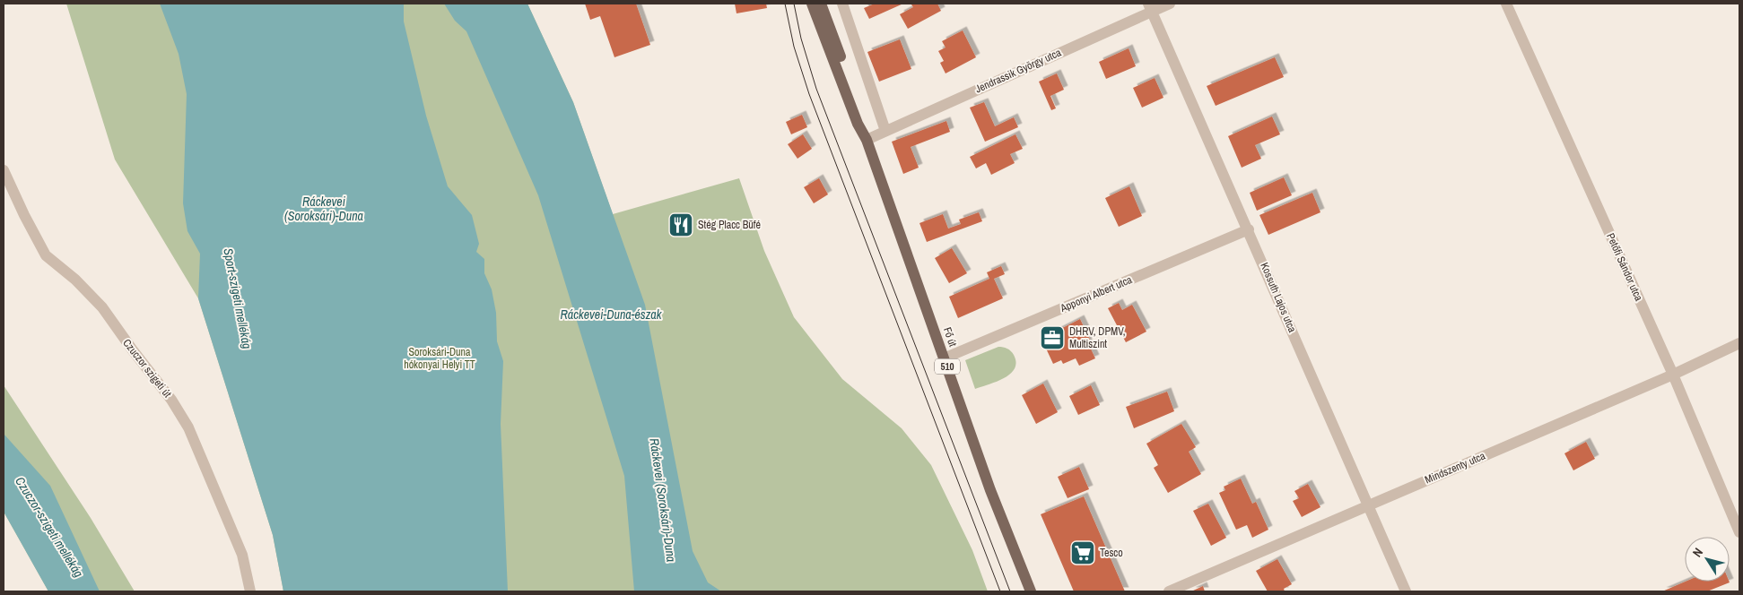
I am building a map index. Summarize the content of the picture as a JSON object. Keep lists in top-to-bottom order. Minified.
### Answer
{"streets":{"main road":["Fő út","510"],"street":["Jendrassik György utca","Petőfi Sándor utca","Apponyi Albert utca","Kossuth Lajos utca","Czuczor szigeti út","Mindszenty utca"]},"crossings":[["Jendrassik György utca","Kossuth Lajos utca"],["Jendrassik György utca","Fő út"],["Petőfi Sándor utca","Mindszenty utca"],["Apponyi Albert utca","Kossuth Lajos utca"],["Apponyi Albert utca","Fő út"],["Kossuth Lajos utca","Mindszenty utca"]],"water":["Ráckevei (Soroksári)-Duna","Sport-szigeti mellékág","Ráckevei-Duna-észak","Czuczor-szigeti mellékág"],"parks":["Soroksári-Duna hókonyai Helyi TT"],"places":{"restaurant":["Stég Placc Büfé"],"office":["DHRV, DPMV, Multiszint"],"supermarket":["Tesco"]},"north":"top left"}
